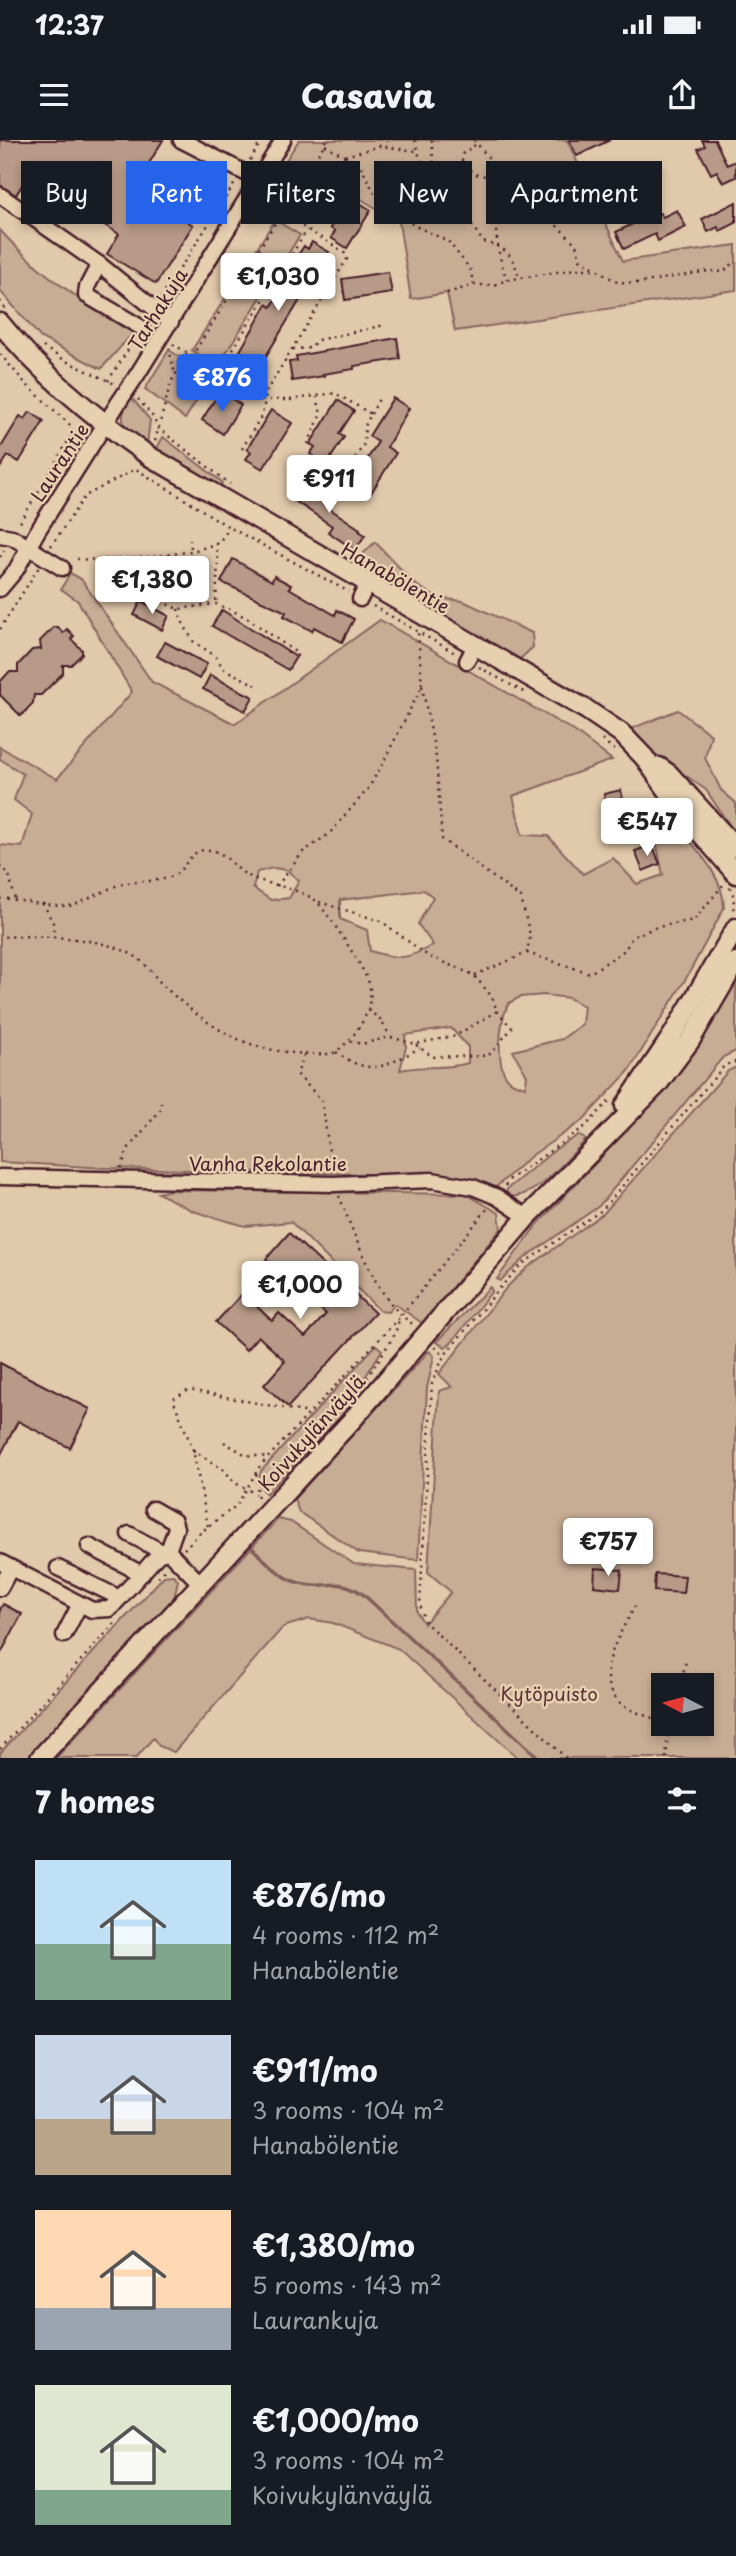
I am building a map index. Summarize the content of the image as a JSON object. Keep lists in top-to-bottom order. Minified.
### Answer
{"streets":{"main road":["Hanabölentie","Koivukylänväylä"],"street":["Tarhakuja","Laurantie","Vanha Rekolantie"]},"crossings":[["Tarhakuja","Laurantie"],["Tarhakuja","Hanabölentie"],["Laurantie","Hanabölentie"],["Vanha Rekolantie","Koivukylänväylä"]],"parks":["Kytöpuisto"],"north":"left","page":{"status":"12:37","header":"Casavia","chip":["Buy","Rent","Filters","New","Apartment"],"price":["€1,030","€876","€911","€1,380","€547","€1,000","€757"],"heading":"7 homes","list":[{"name":"€876/mo","note":"4 rooms · 112 m² · Hanabölentie"},{"name":"€911/mo","note":"3 rooms · 104 m² · Hanabölentie"},{"name":"€1,380/mo","note":"5 rooms · 143 m² · Laurankuja"},{"name":"€1,000/mo","note":"3 rooms · 104 m² · Koivukylänväylä"}]}}
